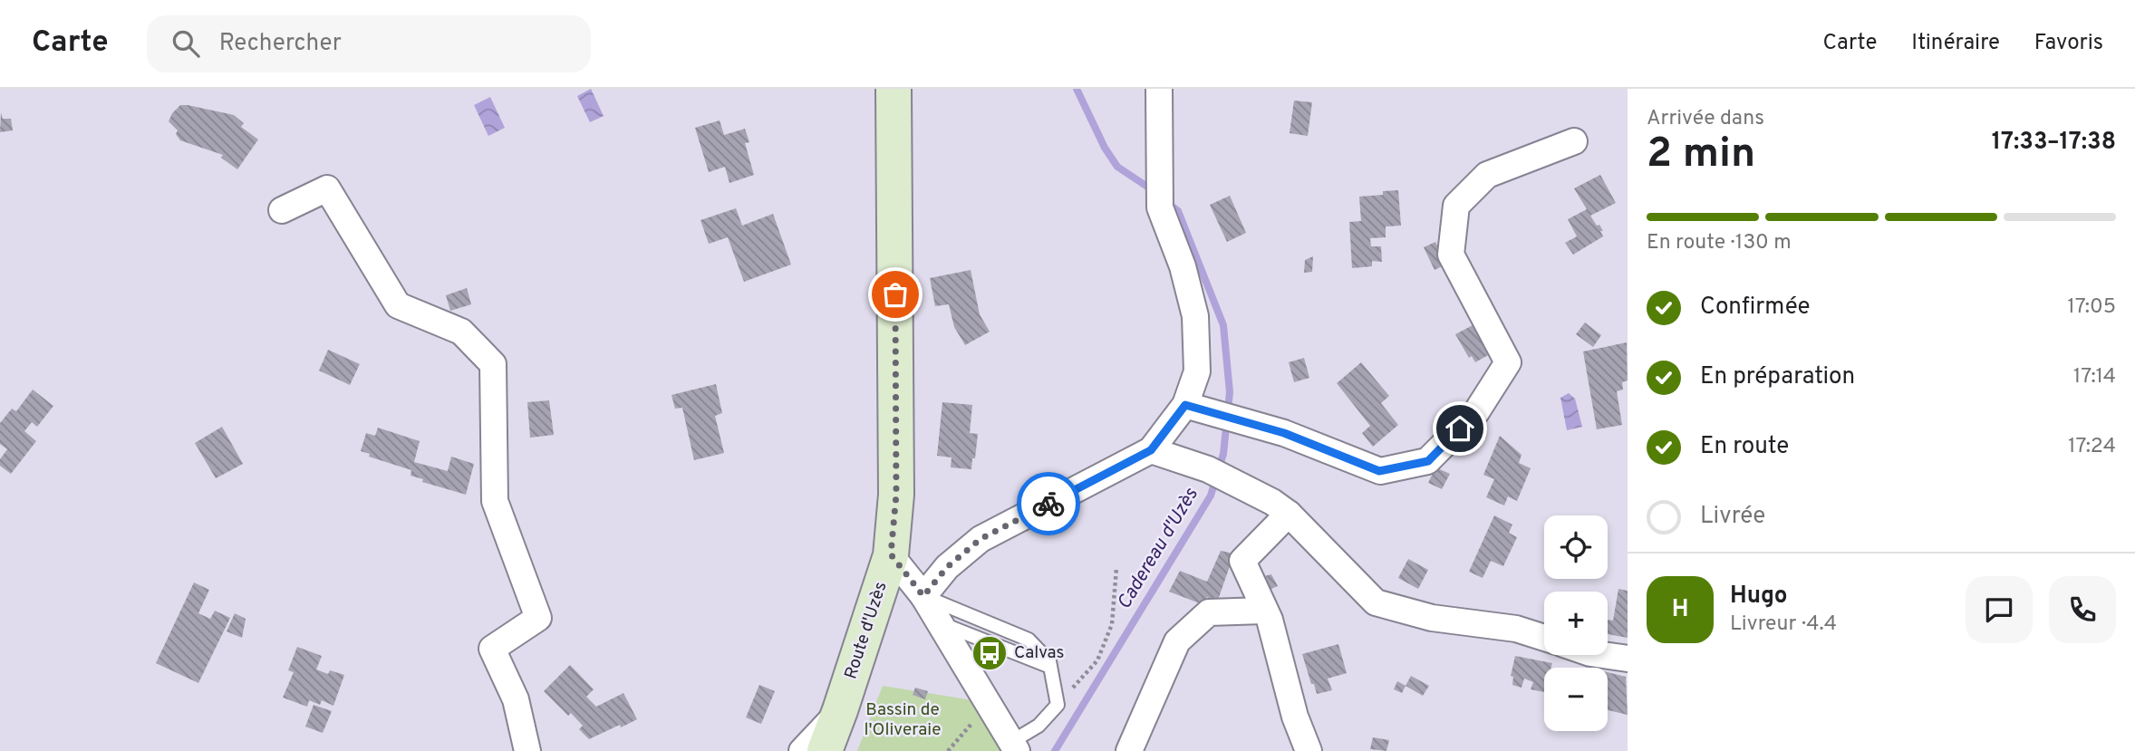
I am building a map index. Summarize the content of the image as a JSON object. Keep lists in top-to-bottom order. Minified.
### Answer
{"streets":{"main road":["Route d'Uzès"]},"water":["Cadereau d'Uzès"],"parks":["Bassin de l'Oliveraie"],"places":{"bus stop":["Calvas"]},"page":{"header":"Carte","search":"Rechercher","nav":["Carte","Itinéraire","Favoris"],"heading":["2 min","Arrivée dans","17:33–17:38"],"panel":["Hugo","Livreur · 4.4"],"bar":"En route · 130 m","list":[["Confirmée","17:05"],["En préparation","17:14"],["En route","17:24"],"Livrée"],"map_buttons":["+","−"],"round":"H"}}
